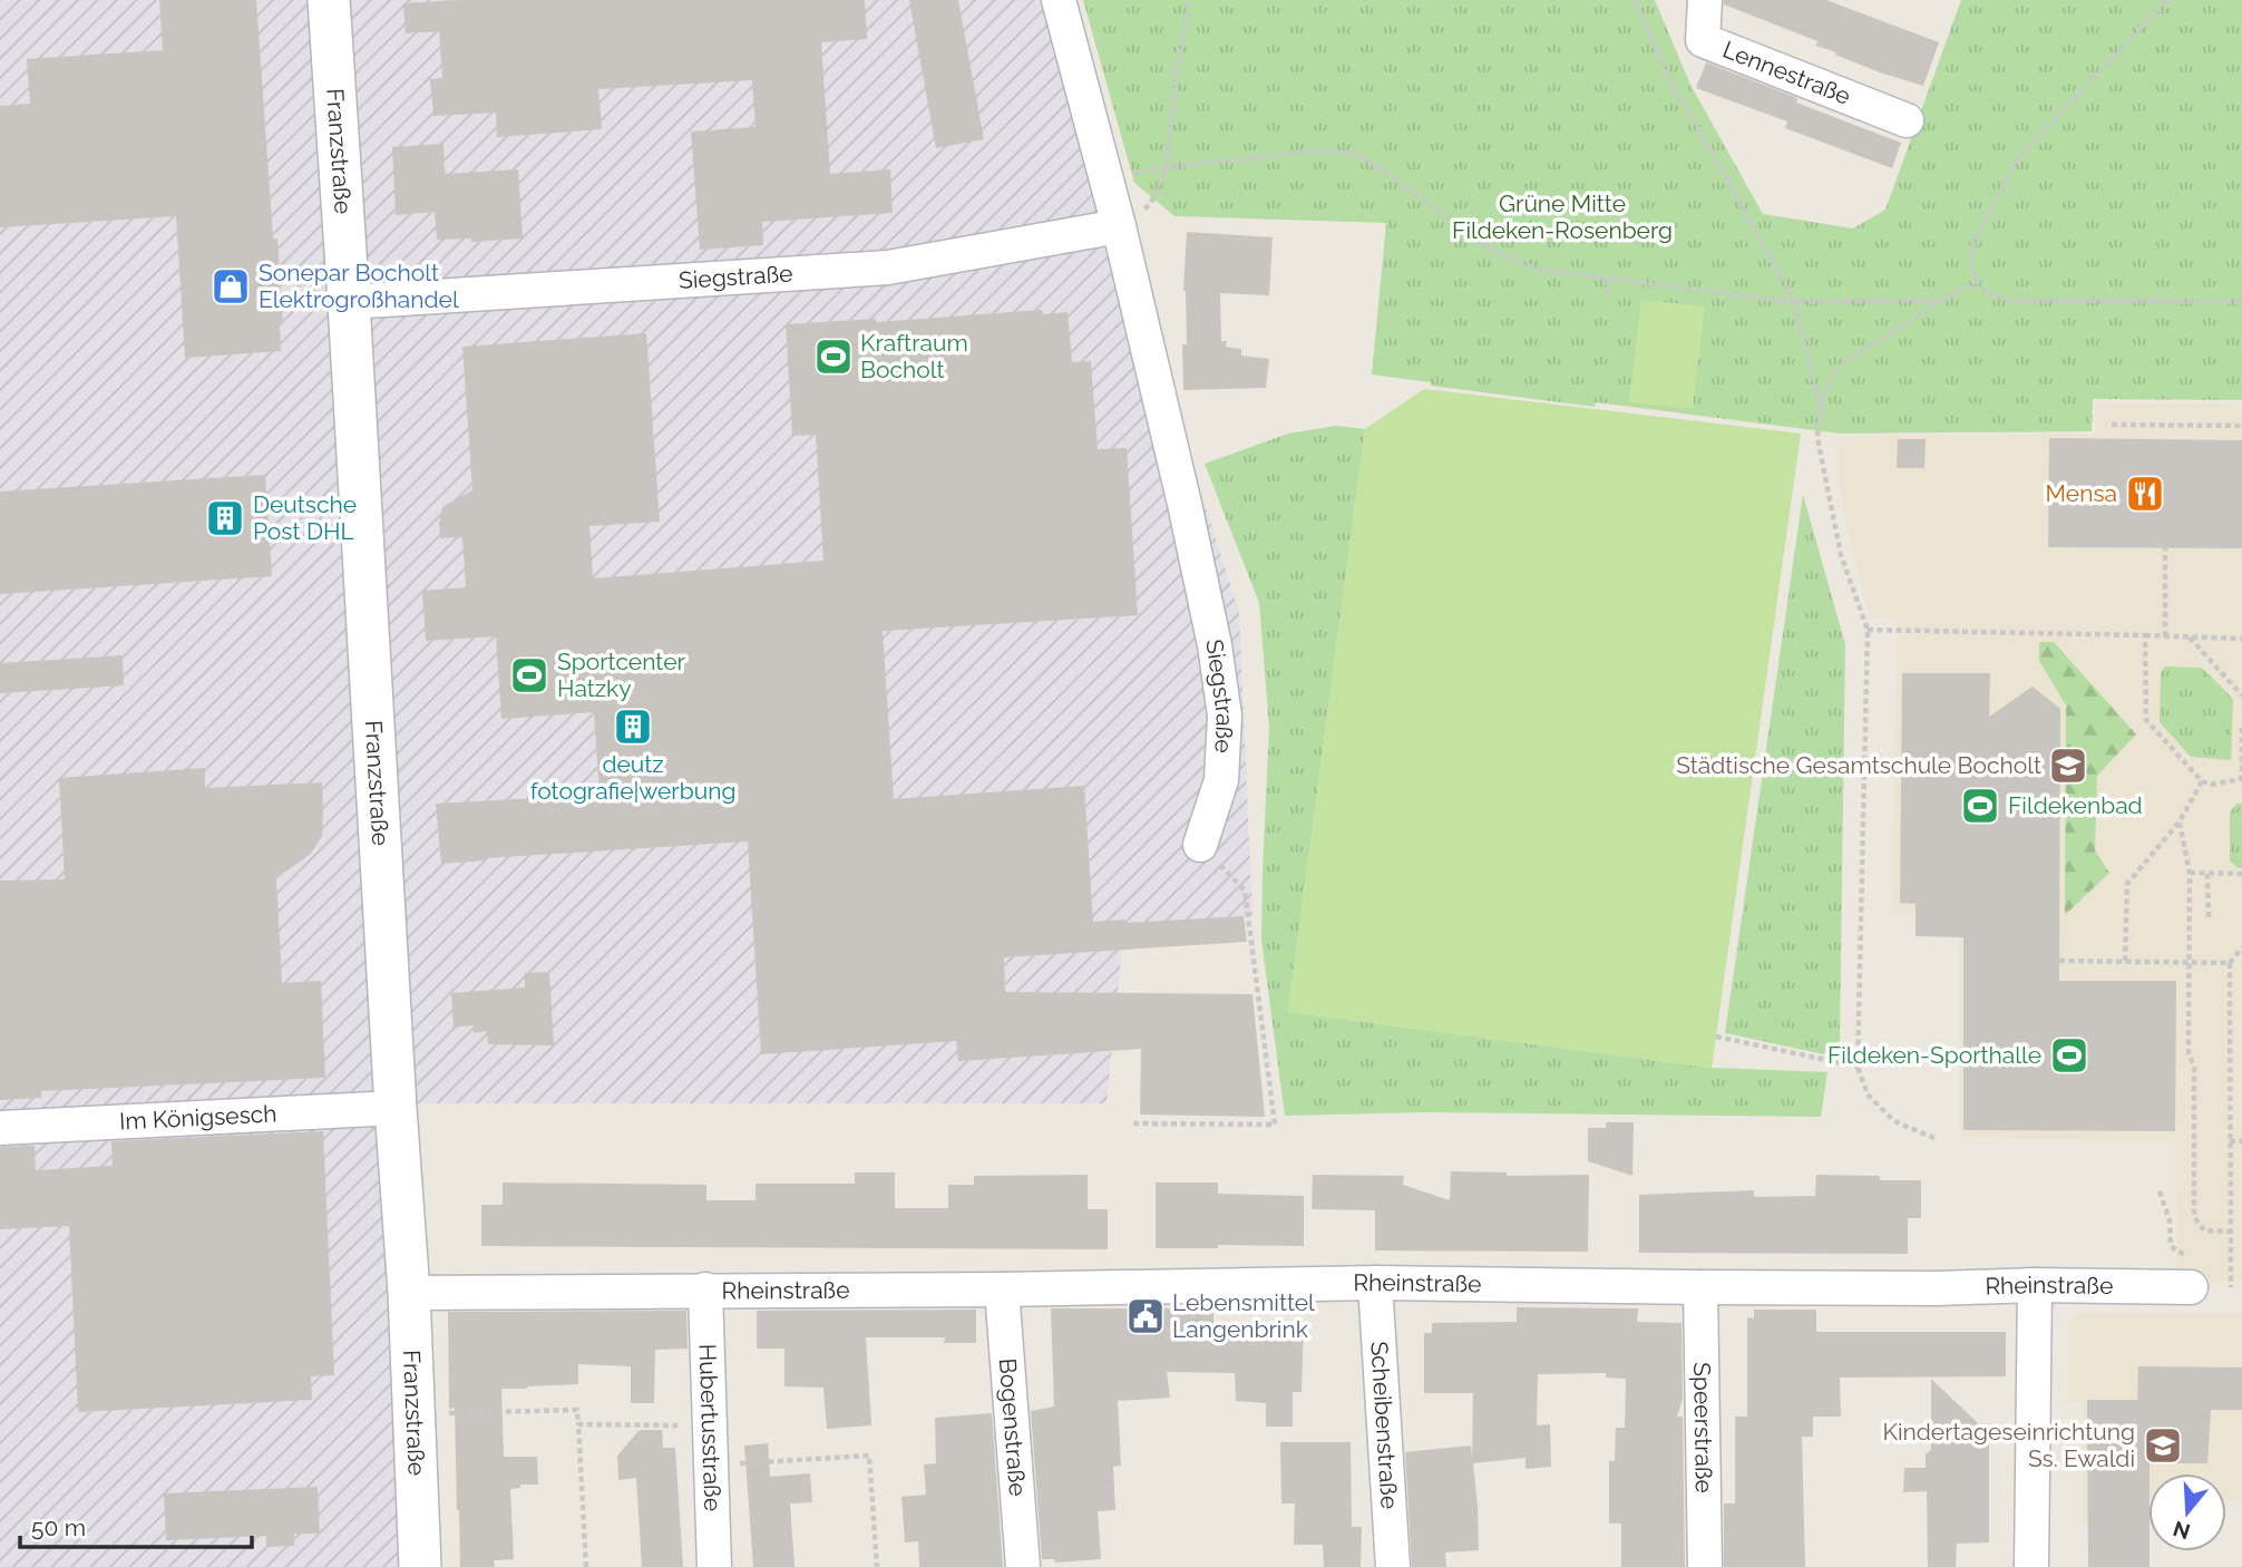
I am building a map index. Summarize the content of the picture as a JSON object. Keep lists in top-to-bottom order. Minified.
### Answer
{"streets":{"street":["Lennestraße","Franzstraße","Siegstraße","Im Königsesch","Rheinstraße","Scheibenstraße","Speerstraße","Hubertusstraße","Bogenstraße"]},"crossings":[["Franzstraße","Siegstraße"],["Franzstraße","Im Königsesch"],["Franzstraße","Rheinstraße"],["Rheinstraße","Scheibenstraße"],["Rheinstraße","Speerstraße"],["Rheinstraße","Hubertusstraße"],["Rheinstraße","Bogenstraße"]],"parks":["Grüne Mitte Fildeken-Rosenberg"],"places":{"shop":["Sonepar Bocholt Elektrogroßhandel"],"sports":["Kraftraum Bocholt","Sportcenter Hatzky","Fildekenbad","Fildeken-Sporthalle"],"restaurant":["Mensa"],"building":["Deutsche Post DHL","deutz fotografie|werbung"],"school or university":["Städtische Gesamtschule Bocholt","Kindertageseinrichtung Ss. Ewaldi"],"public building":["Lebensmittel Langenbrink"]},"scale_bar":"50 m","north":"bottom"}
